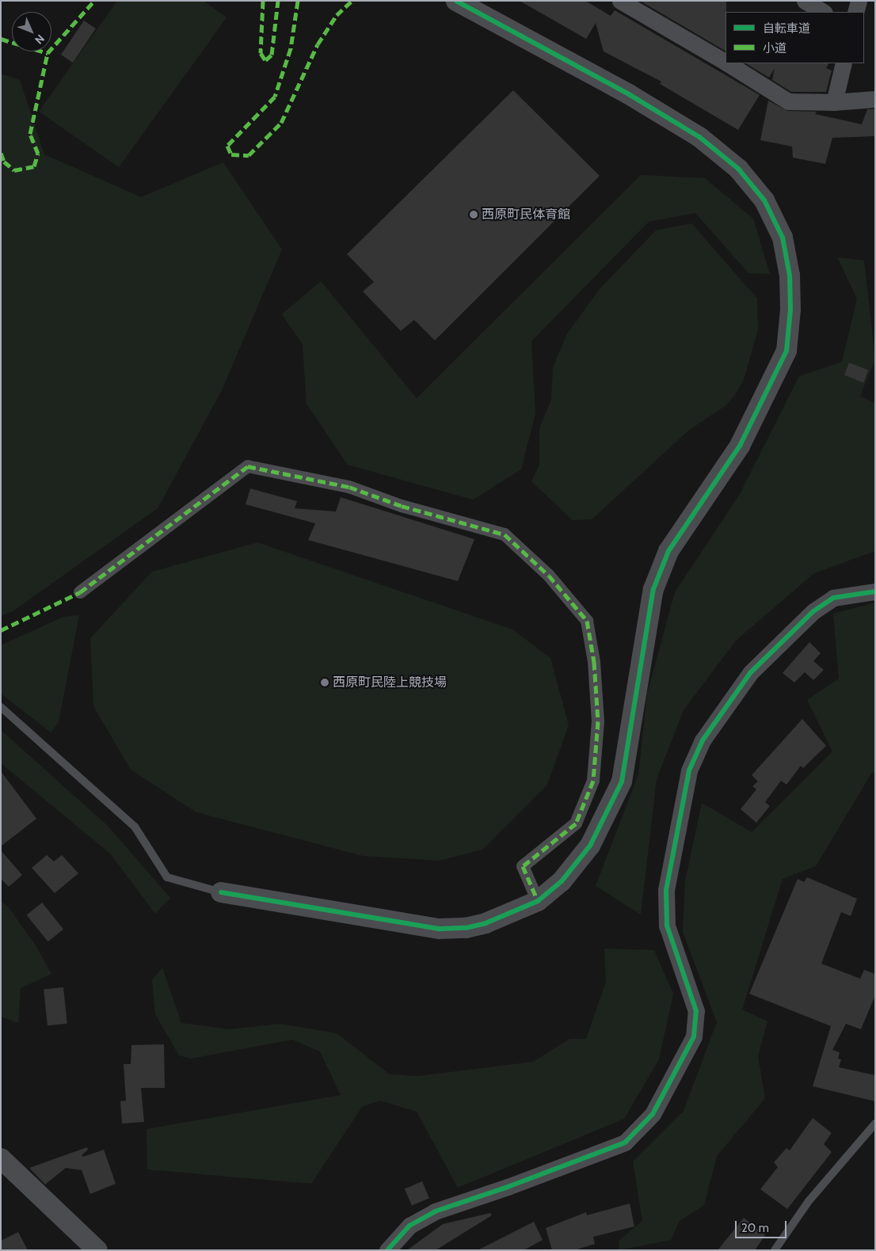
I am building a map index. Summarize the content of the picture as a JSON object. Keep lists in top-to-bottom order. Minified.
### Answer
{"places":["西原町民体育館","西原町民陸上競技場"],"legend":["自転車道","小道"],"scale_bar":"20 m","north":"bottom right"}
